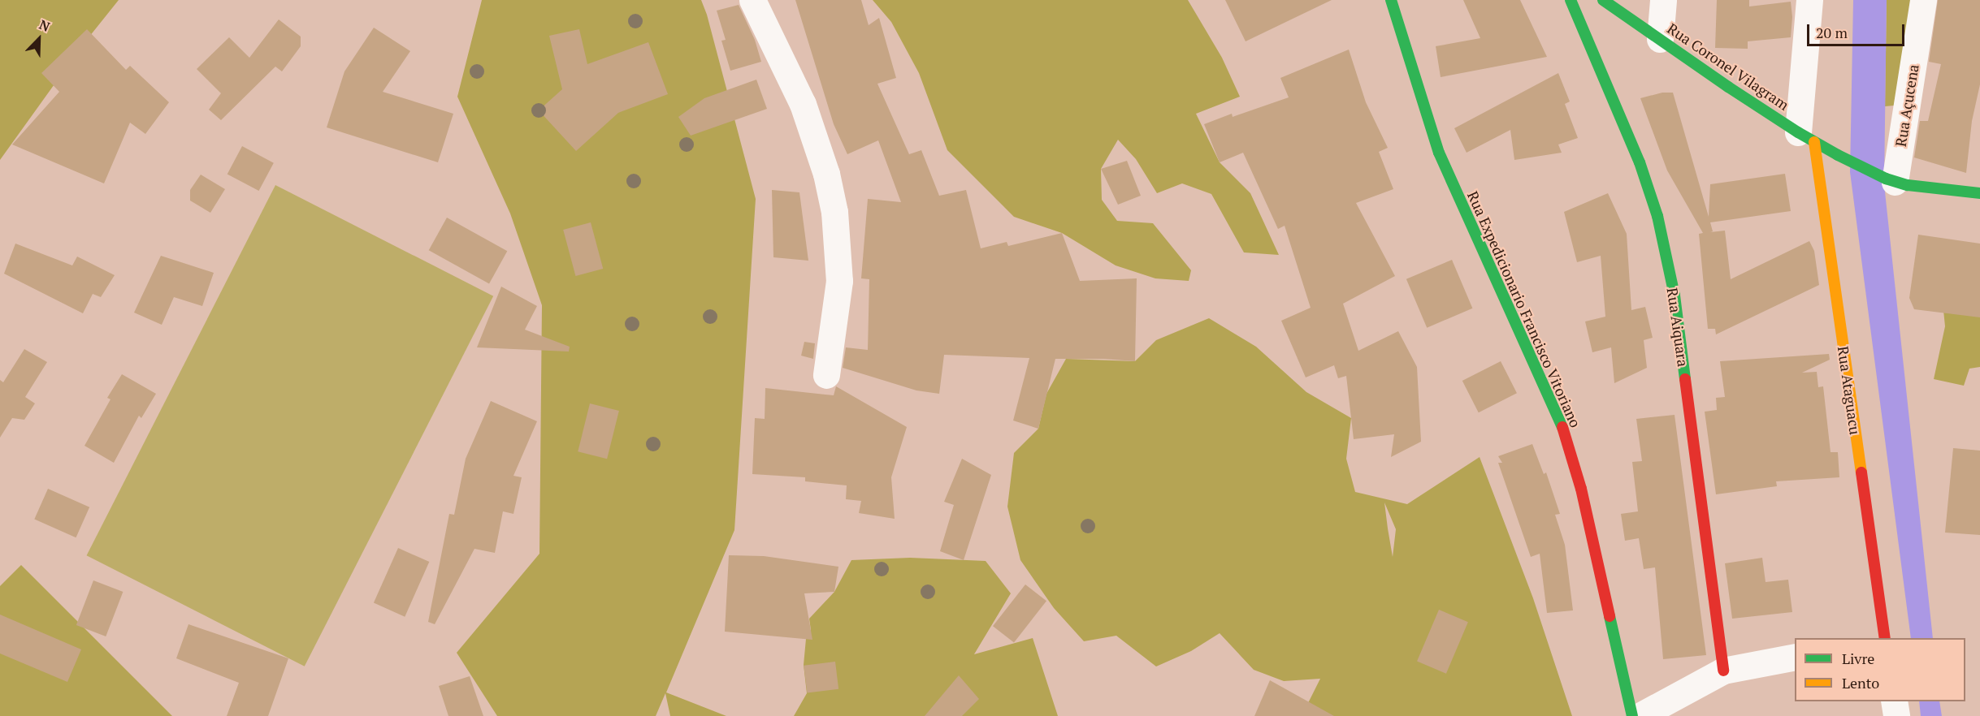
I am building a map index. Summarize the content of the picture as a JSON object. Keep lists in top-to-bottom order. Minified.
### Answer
{"streets":{"street":["Rua Coronel Vilagram","Rua Açucena","Rua Expedicionario Francisco Vitoriano","Rua Aiquara","Rua Ataguacu"]},"crossings":[["Rua Coronel Vilagram","Rua Açucena"],["Rua Coronel Vilagram","Rua Ataguacu"]],"legend":["Livre","Lento"],"scale_bar":"20 m","north":"top right"}
